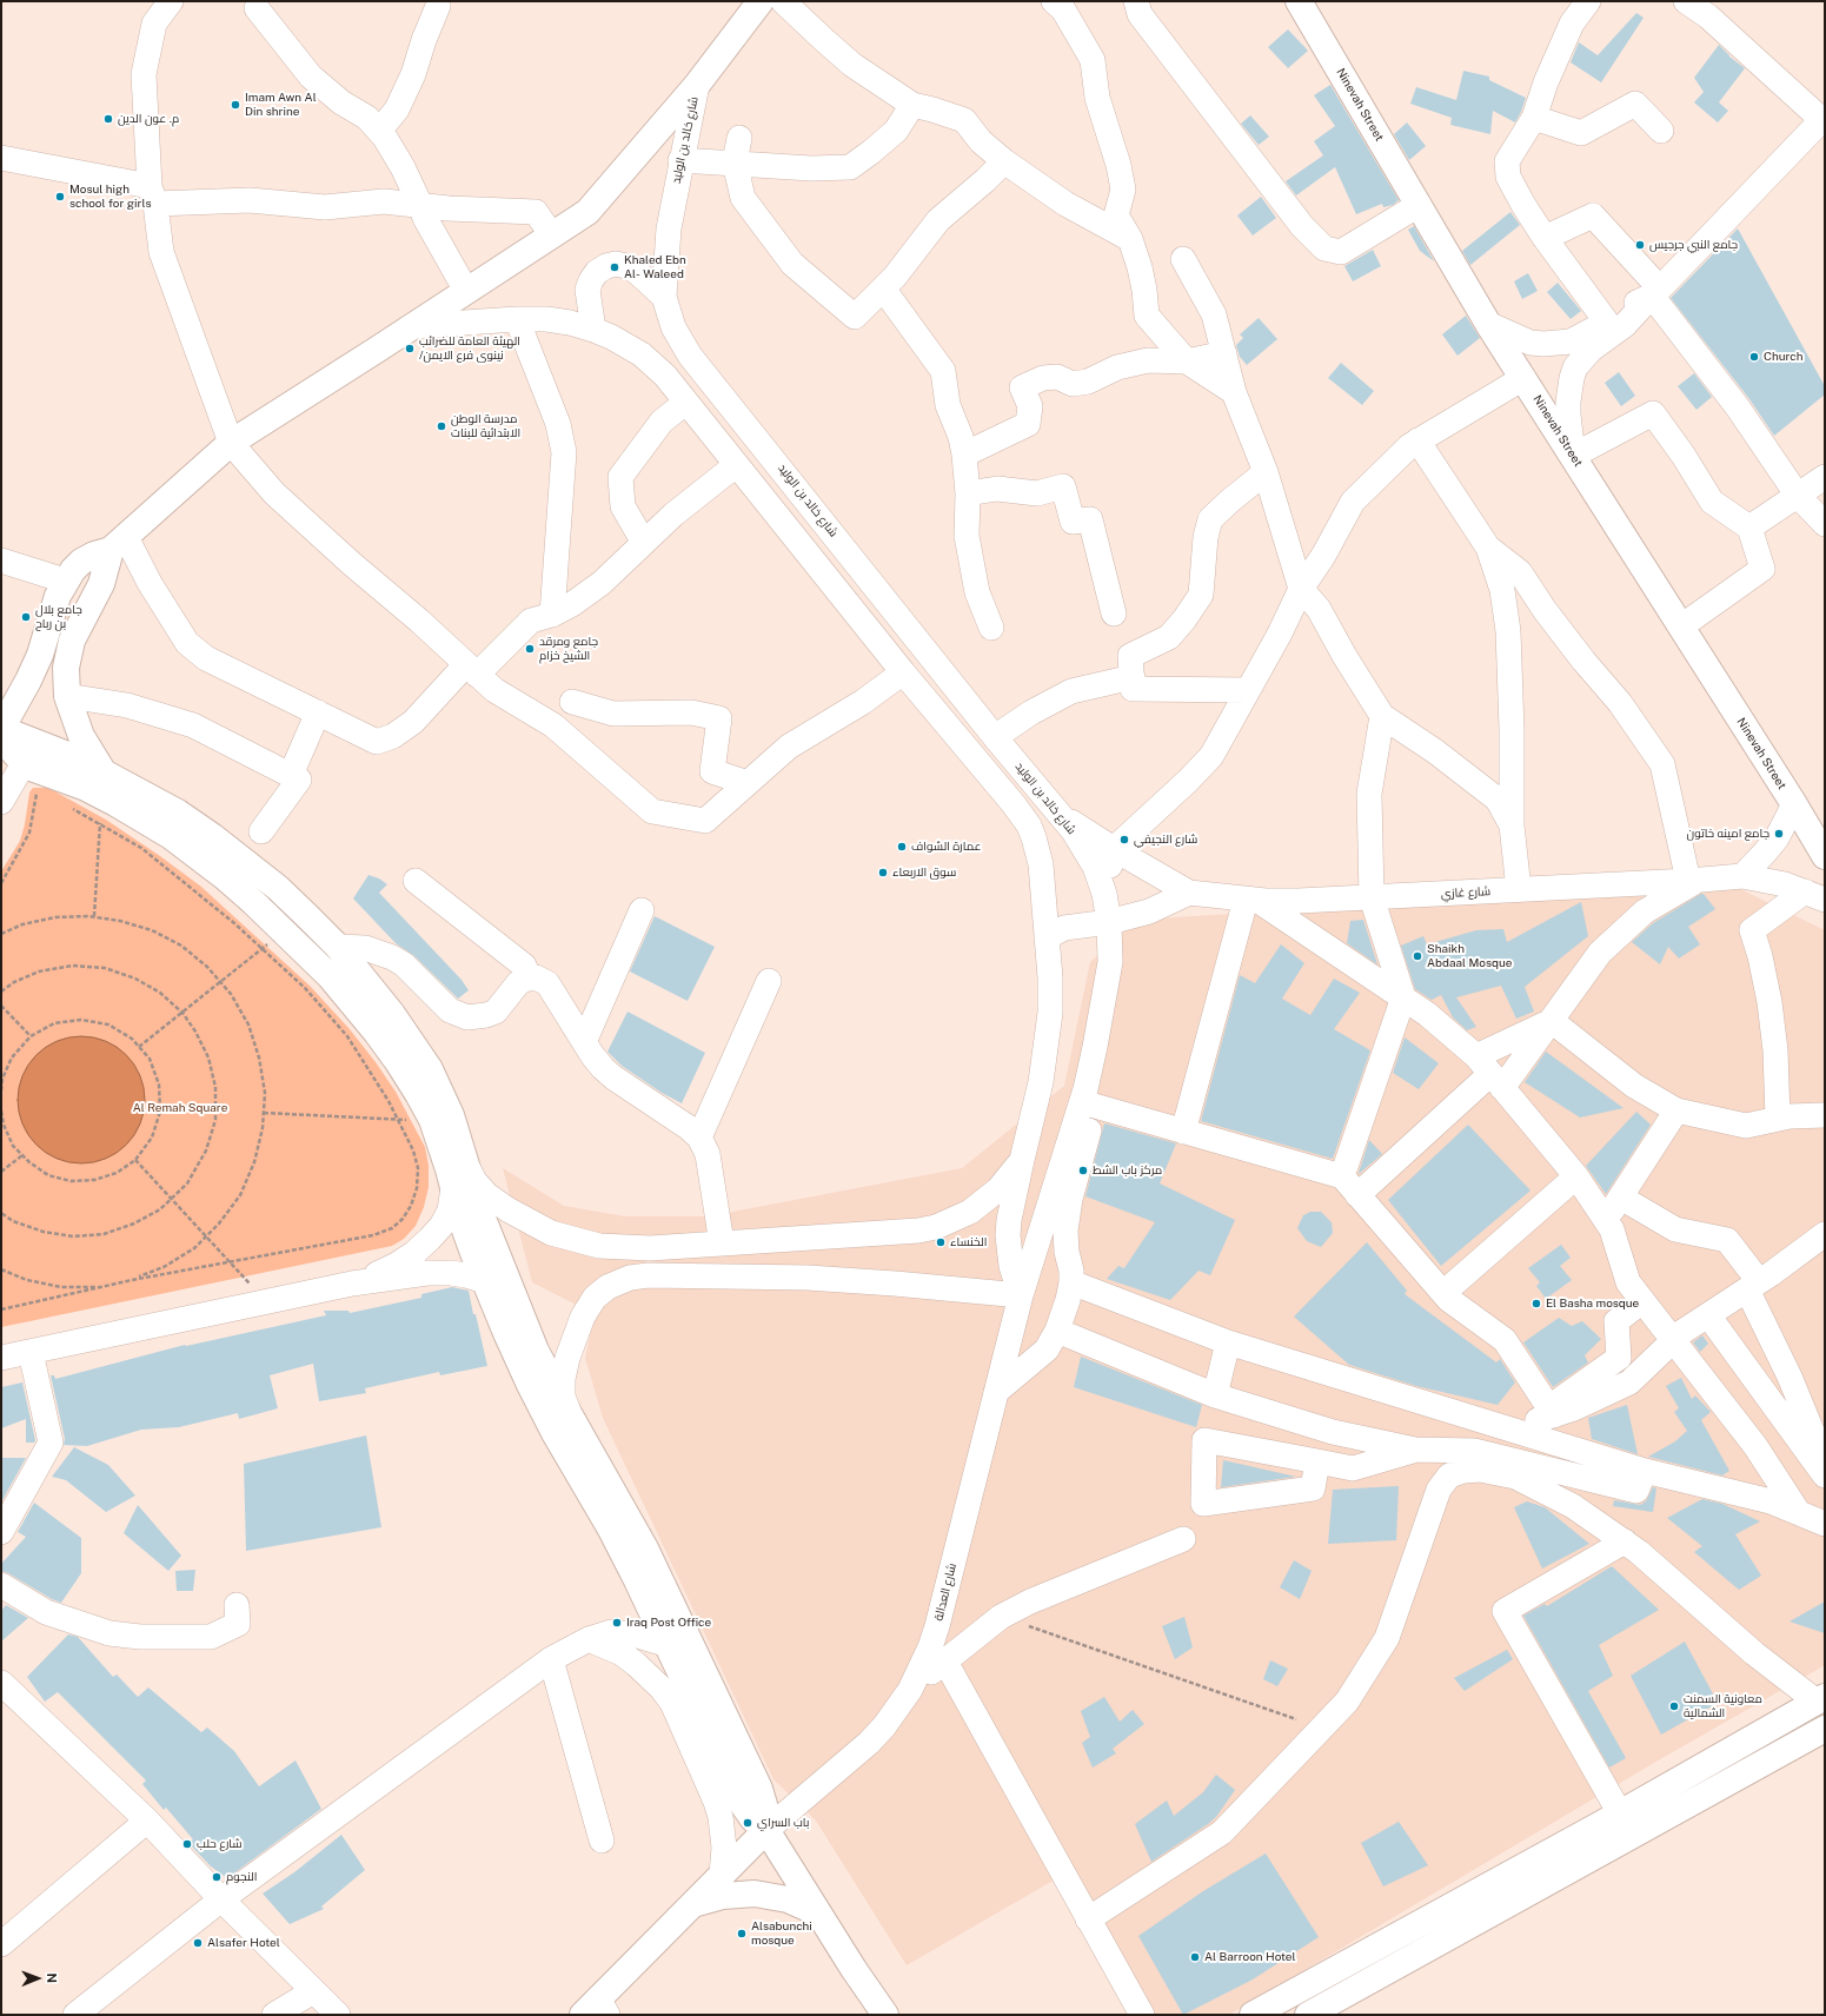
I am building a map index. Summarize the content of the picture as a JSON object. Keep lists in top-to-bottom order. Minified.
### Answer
{"streets":{"main road":["Ninevah Street"],"street":["شارع خالد بن الوليد","شارع غازي","شارع العدالة"]},"crossings":[["شارع خالد بن الوليد","شارع غازي"]],"parks":["Al Remah Square"],"places":["Imam Awn Al Din shrine","م. عون الدين","Mosul high school for girls","جامع النبي جرجيس","Khaled Ebn Al- Waleed","الهيئة العامة للضرائب /نينوى فرع الايمن","Church","مدرسة الوطن الابتدائية للبنات","جامع بلال بن رباح","جامع ومرقد الشيخ خزام","جامع امينه خاتون","شارع النجيفي","عمارة الشواف","سوق الاربعاء","Shaikh Abdaal Mosque","مركز باب الشط","الخنساء","El Basha mosque","Iraq Post Office","معاونية السمنت الشمالية","باب السراي","شارع حلب","النجوم","Alsabunchi mosque","Alsafer Hotel","Al Barroon Hotel"],"north":"right"}
